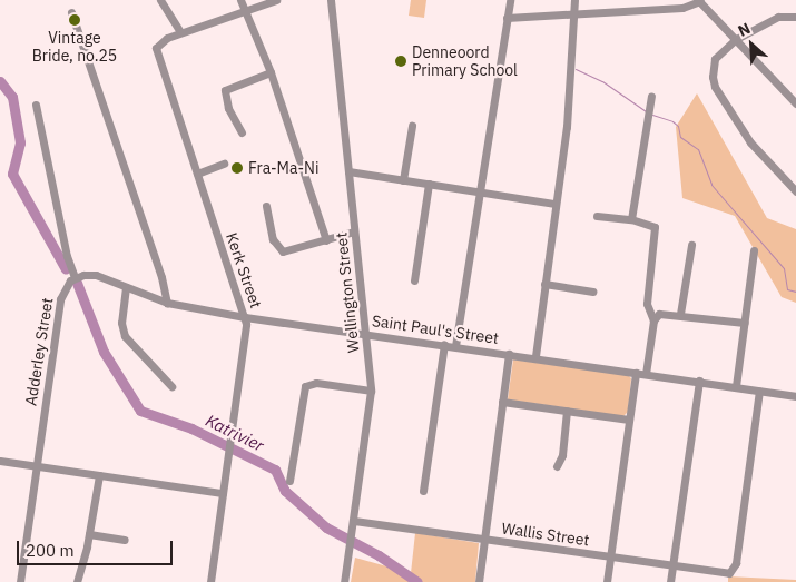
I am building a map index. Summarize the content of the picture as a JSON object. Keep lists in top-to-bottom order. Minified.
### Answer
{"streets":{"street":["Kerk Street","Wellington Street","Saint Paul's Street","Adderley Street","Wallis Street"]},"crossings":[["Kerk Street","Saint Paul's Street"],["Wellington Street","Saint Paul's Street"],["Wellington Street","Wallis Street"],["Saint Paul's Street","Adderley Street"],["Saint Paul's Street","Wallis Street"]],"water":["Katrivier"],"places":["Vintage Bride, no.25","Denneoord Primary School","Fra-Ma-Ni"],"scale_bar":"200 m","north":"top left"}
